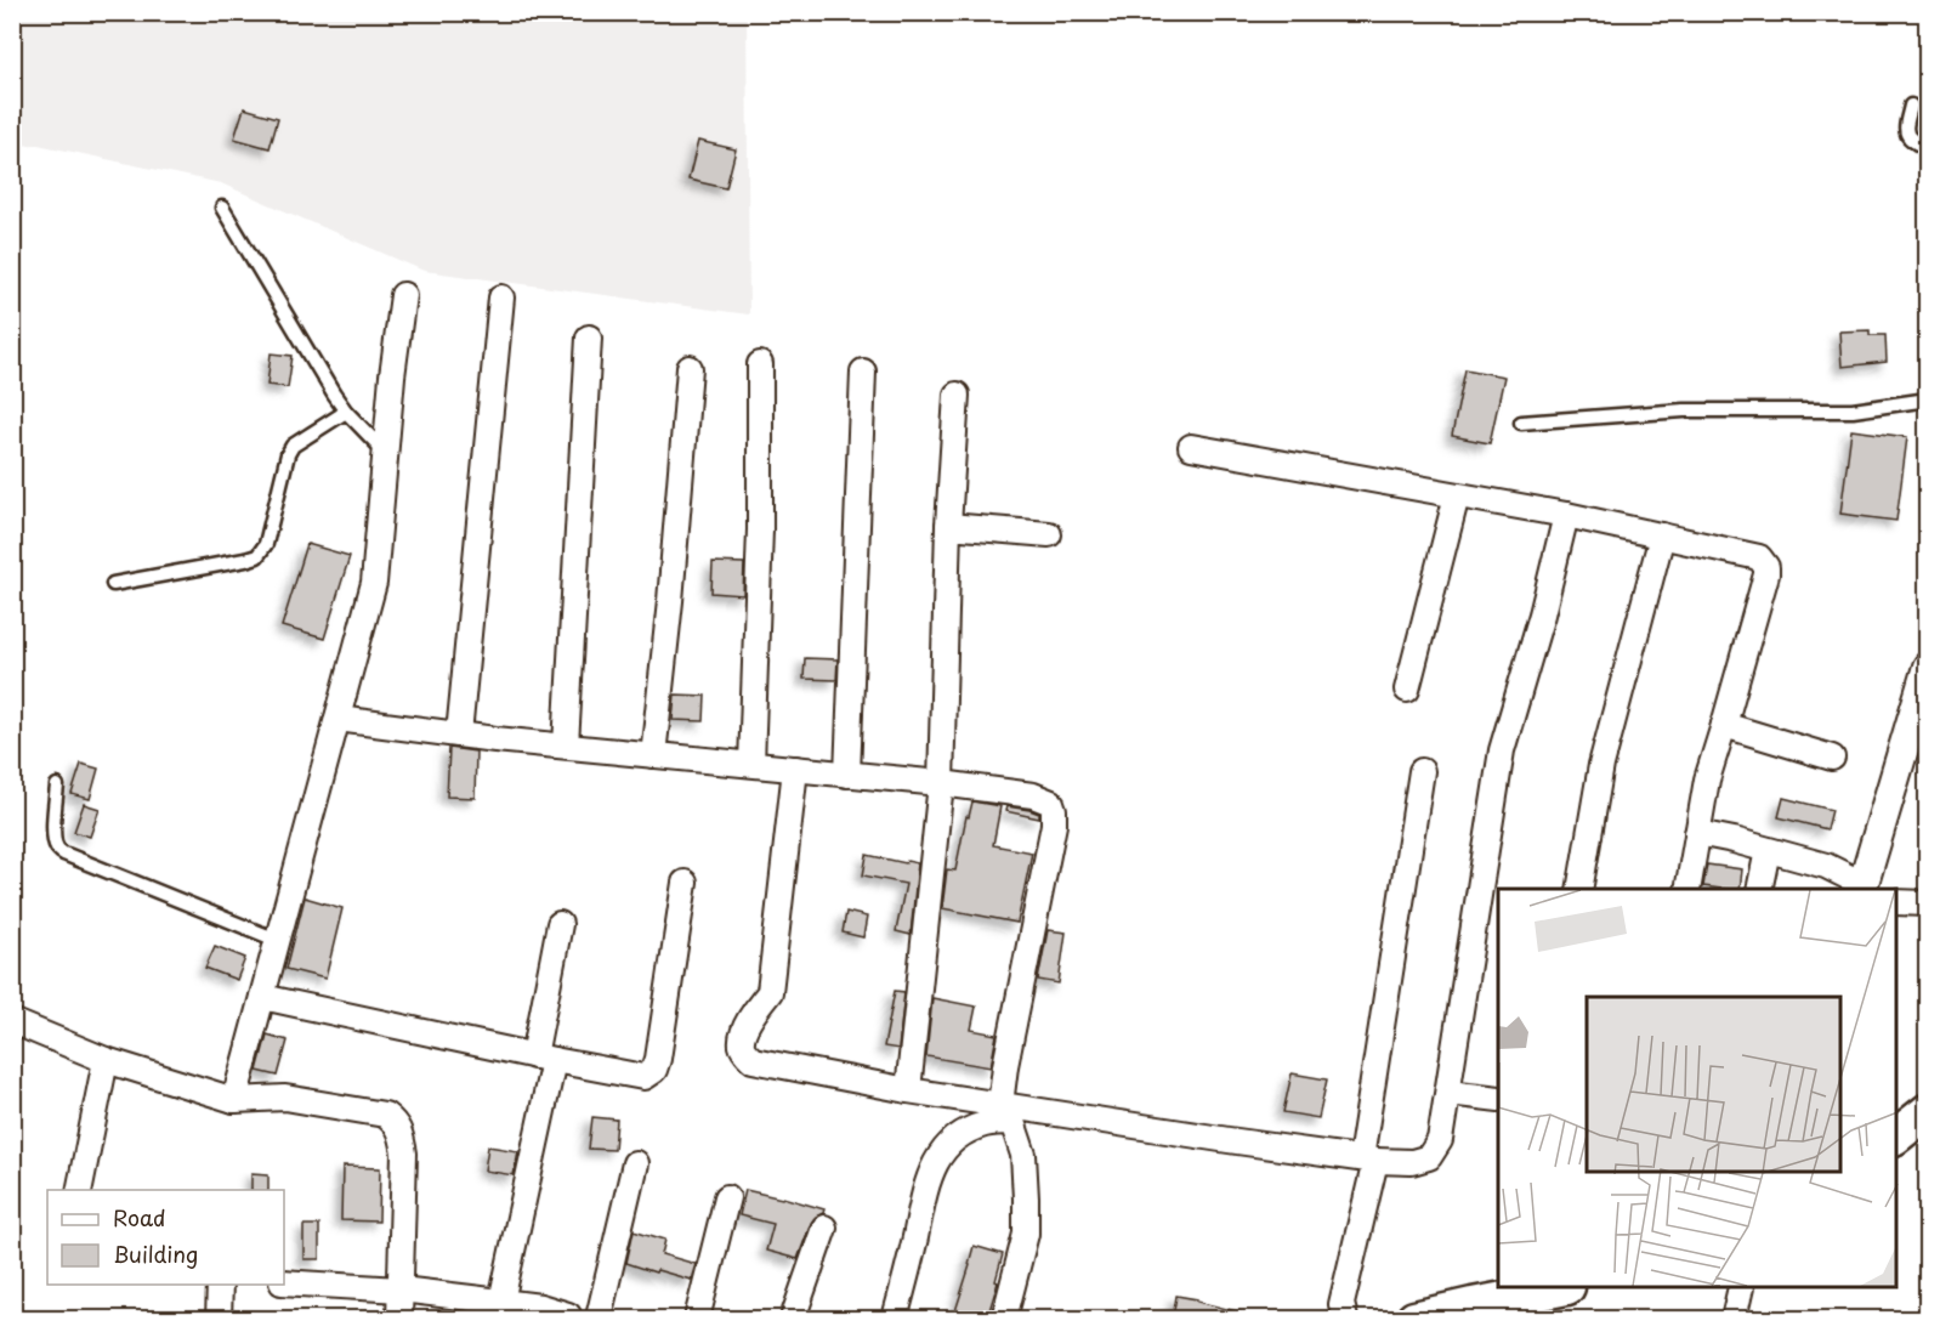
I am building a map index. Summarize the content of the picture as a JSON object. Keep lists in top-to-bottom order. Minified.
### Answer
{"legend":["Road","Building"]}
